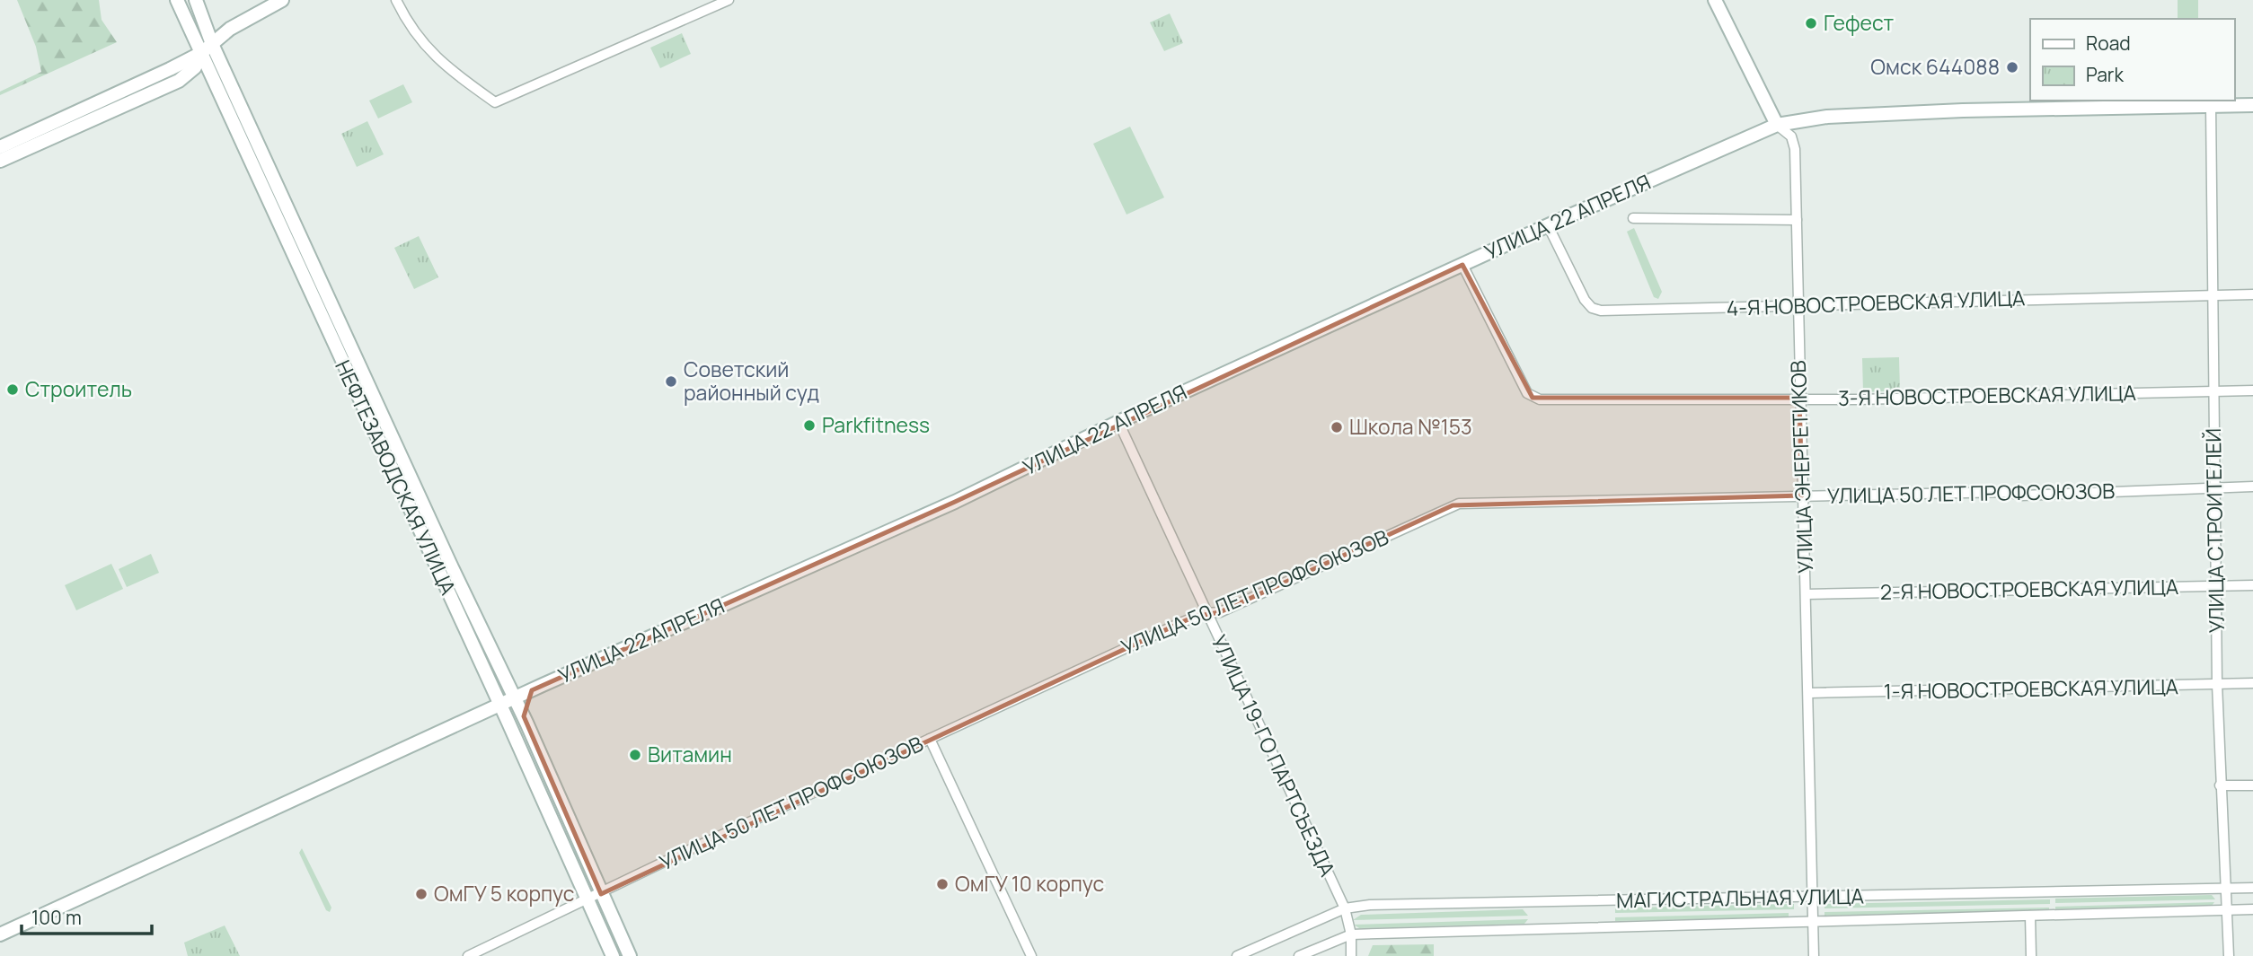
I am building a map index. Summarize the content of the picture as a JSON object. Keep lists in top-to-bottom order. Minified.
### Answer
{"streets":{"main road":["УЛИЦА 22 АПРЕЛЯ","УЛИЦА ЭНЕРГЕТИКОВ","НЕФТЕЗАВОДСКАЯ УЛИЦА"],"street":["4-Я НОВОСТРОЕВСКАЯ УЛИЦА","3-Я НОВОСТРОЕВСКАЯ УЛИЦА","УЛИЦА 50 ЛЕТ ПРОФСОЮЗОВ","УЛИЦА СТРОИТЕЛЕЙ","2-Я НОВОСТРОЕВСКАЯ УЛИЦА","1-Я НОВОСТРОЕВСКАЯ УЛИЦА","УЛИЦА 19-ГО ПАРТСЪЕЗДА","МАГИСТРАЛЬНАЯ УЛИЦА"]},"crossings":[["УЛИЦА 22 АПРЕЛЯ","4-Я НОВОСТРОЕВСКАЯ УЛИЦА"],["УЛИЦА 22 АПРЕЛЯ","3-Я НОВОСТРОЕВСКАЯ УЛИЦА"],["УЛИЦА 22 АПРЕЛЯ","УЛИЦА ЭНЕРГЕТИКОВ"],["УЛИЦА 22 АПРЕЛЯ","НЕФТЕЗАВОДСКАЯ УЛИЦА"],["УЛИЦА 22 АПРЕЛЯ","УЛИЦА СТРОИТЕЛЕЙ"],["УЛИЦА 22 АПРЕЛЯ","УЛИЦА 19-ГО ПАРТСЪЕЗДА"],["4-Я НОВОСТРОЕВСКАЯ УЛИЦА","УЛИЦА ЭНЕРГЕТИКОВ"],["4-Я НОВОСТРОЕВСКАЯ УЛИЦА","УЛИЦА СТРОИТЕЛЕЙ"],["3-Я НОВОСТРОЕВСКАЯ УЛИЦА","УЛИЦА ЭНЕРГЕТИКОВ"],["3-Я НОВОСТРОЕВСКАЯ УЛИЦА","УЛИЦА СТРОИТЕЛЕЙ"],["УЛИЦА ЭНЕРГЕТИКОВ","УЛИЦА 50 ЛЕТ ПРОФСОЮЗОВ"],["УЛИЦА ЭНЕРГЕТИКОВ","2-Я НОВОСТРОЕВСКАЯ УЛИЦА"],["УЛИЦА ЭНЕРГЕТИКОВ","1-Я НОВОСТРОЕВСКАЯ УЛИЦА"],["УЛИЦА ЭНЕРГЕТИКОВ","МАГИСТРАЛЬНАЯ УЛИЦА"],["НЕФТЕЗАВОДСКАЯ УЛИЦА","УЛИЦА 50 ЛЕТ ПРОФСОЮЗОВ"],["УЛИЦА 50 ЛЕТ ПРОФСОЮЗОВ","УЛИЦА СТРОИТЕЛЕЙ"],["УЛИЦА 50 ЛЕТ ПРОФСОЮЗОВ","УЛИЦА 19-ГО ПАРТСЪЕЗДА"],["УЛИЦА СТРОИТЕЛЕЙ","2-Я НОВОСТРОЕВСКАЯ УЛИЦА"],["УЛИЦА СТРОИТЕЛЕЙ","1-Я НОВОСТРОЕВСКАЯ УЛИЦА"],["УЛИЦА СТРОИТЕЛЕЙ","МАГИСТРАЛЬНАЯ УЛИЦА"],["УЛИЦА 19-ГО ПАРТСЪЕЗДА","МАГИСТРАЛЬНАЯ УЛИЦА"]],"places":["Гефест","Омск 644088","Советский районный суд","Строитель","Parkfitness","Школа №153","Витамин","ОмГУ 10 корпус","ОмГУ 5 корпус"],"legend":["Road","Park"],"scale_bar":"100 m"}
